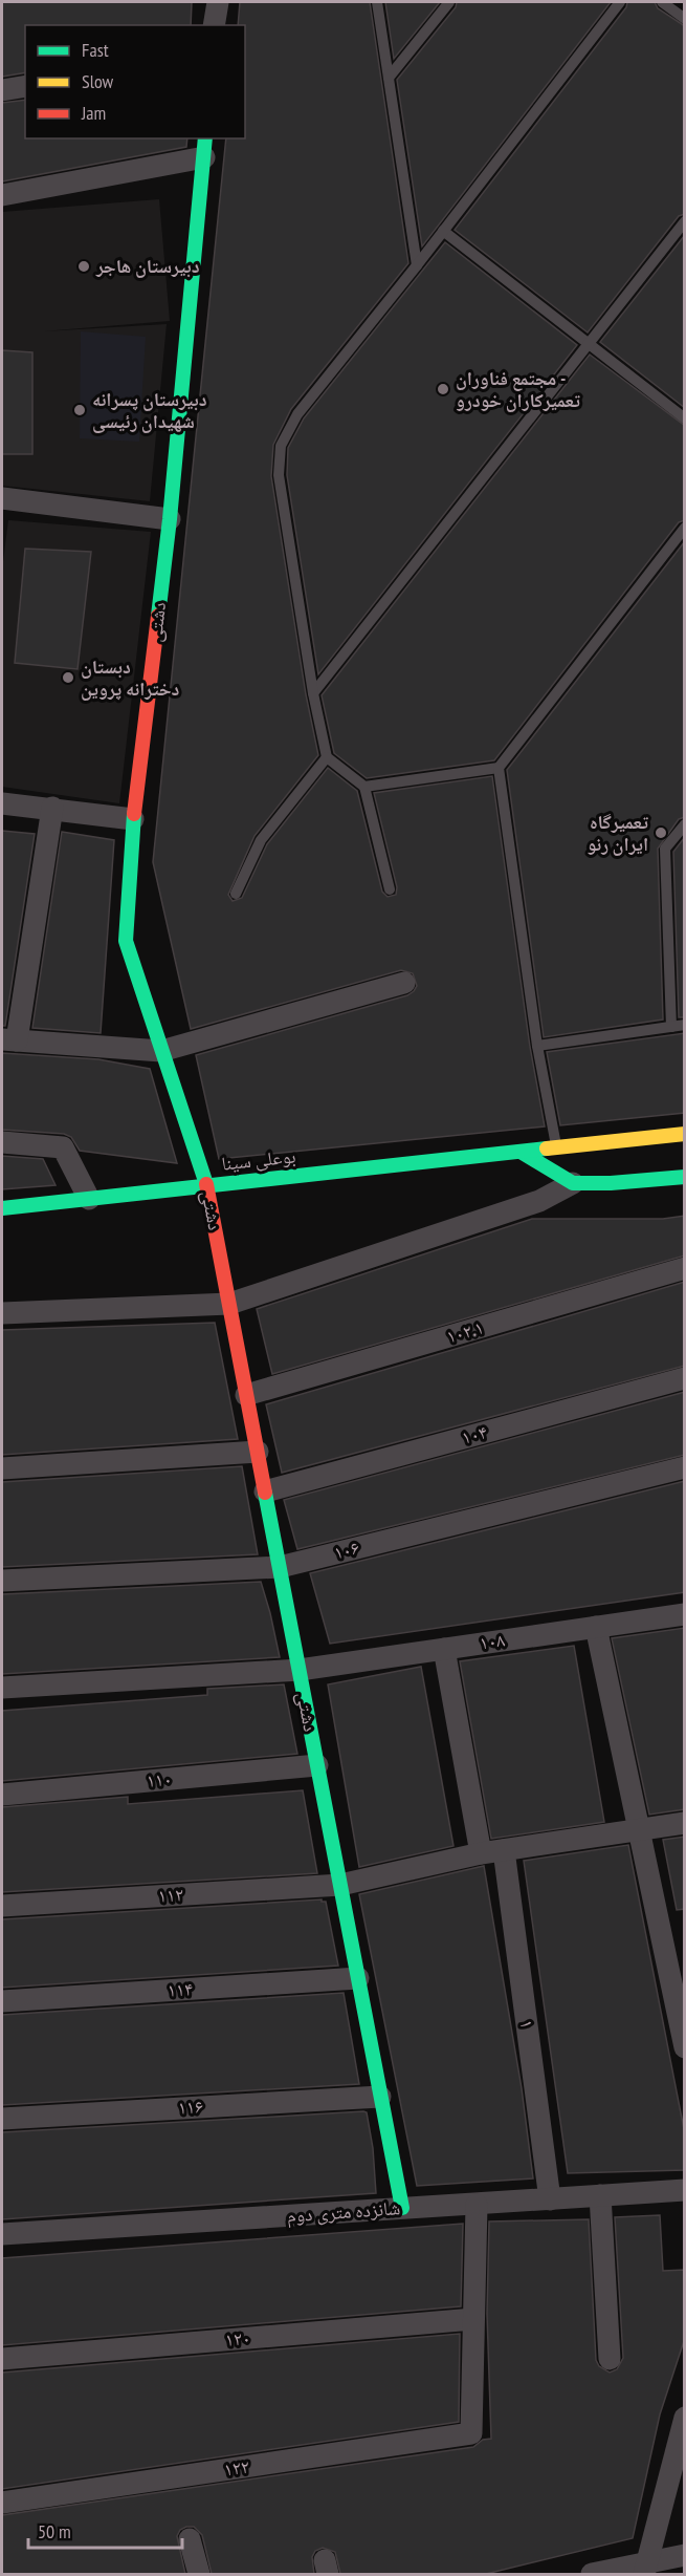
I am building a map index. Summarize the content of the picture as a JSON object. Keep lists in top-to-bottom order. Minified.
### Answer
{"streets":{"street":["دشتی","بوعلی سینا","۱۰۲.۱","۱۰۴","۱۰۶","۱۰۸","۱۱۰","۱۱۲","۱۱۴","۱","۱۱۶","شانزده متری دوم","۱۲۰","۱۲۲"]},"crossings":[["دشتی","بوعلی سینا"],["دشتی","۱۰۲.۱"],["دشتی","۱۰۴"],["دشتی","۱۰۶"],["دشتی","۱۰۸"],["دشتی","۱۱۰"],["دشتی","۱۱۲"],["دشتی","۱۱۴"],["دشتی","۱۱۶"],["دشتی","شانزده متری دوم"],["۱۱۲","۱"],["۱","شانزده متری دوم"],["۱۲۰","۱۲۲"]],"places":["دبیرستان هاجر","مجتمع فناوران - تعمیرکاران خودرو","دبیرستان پسرانه شهیدان رئیسی","دبستان دخترانه پروین","تعمیرگاه ایران رنو"],"legend":["Fast","Slow","Jam"],"scale_bar":"50 m"}
